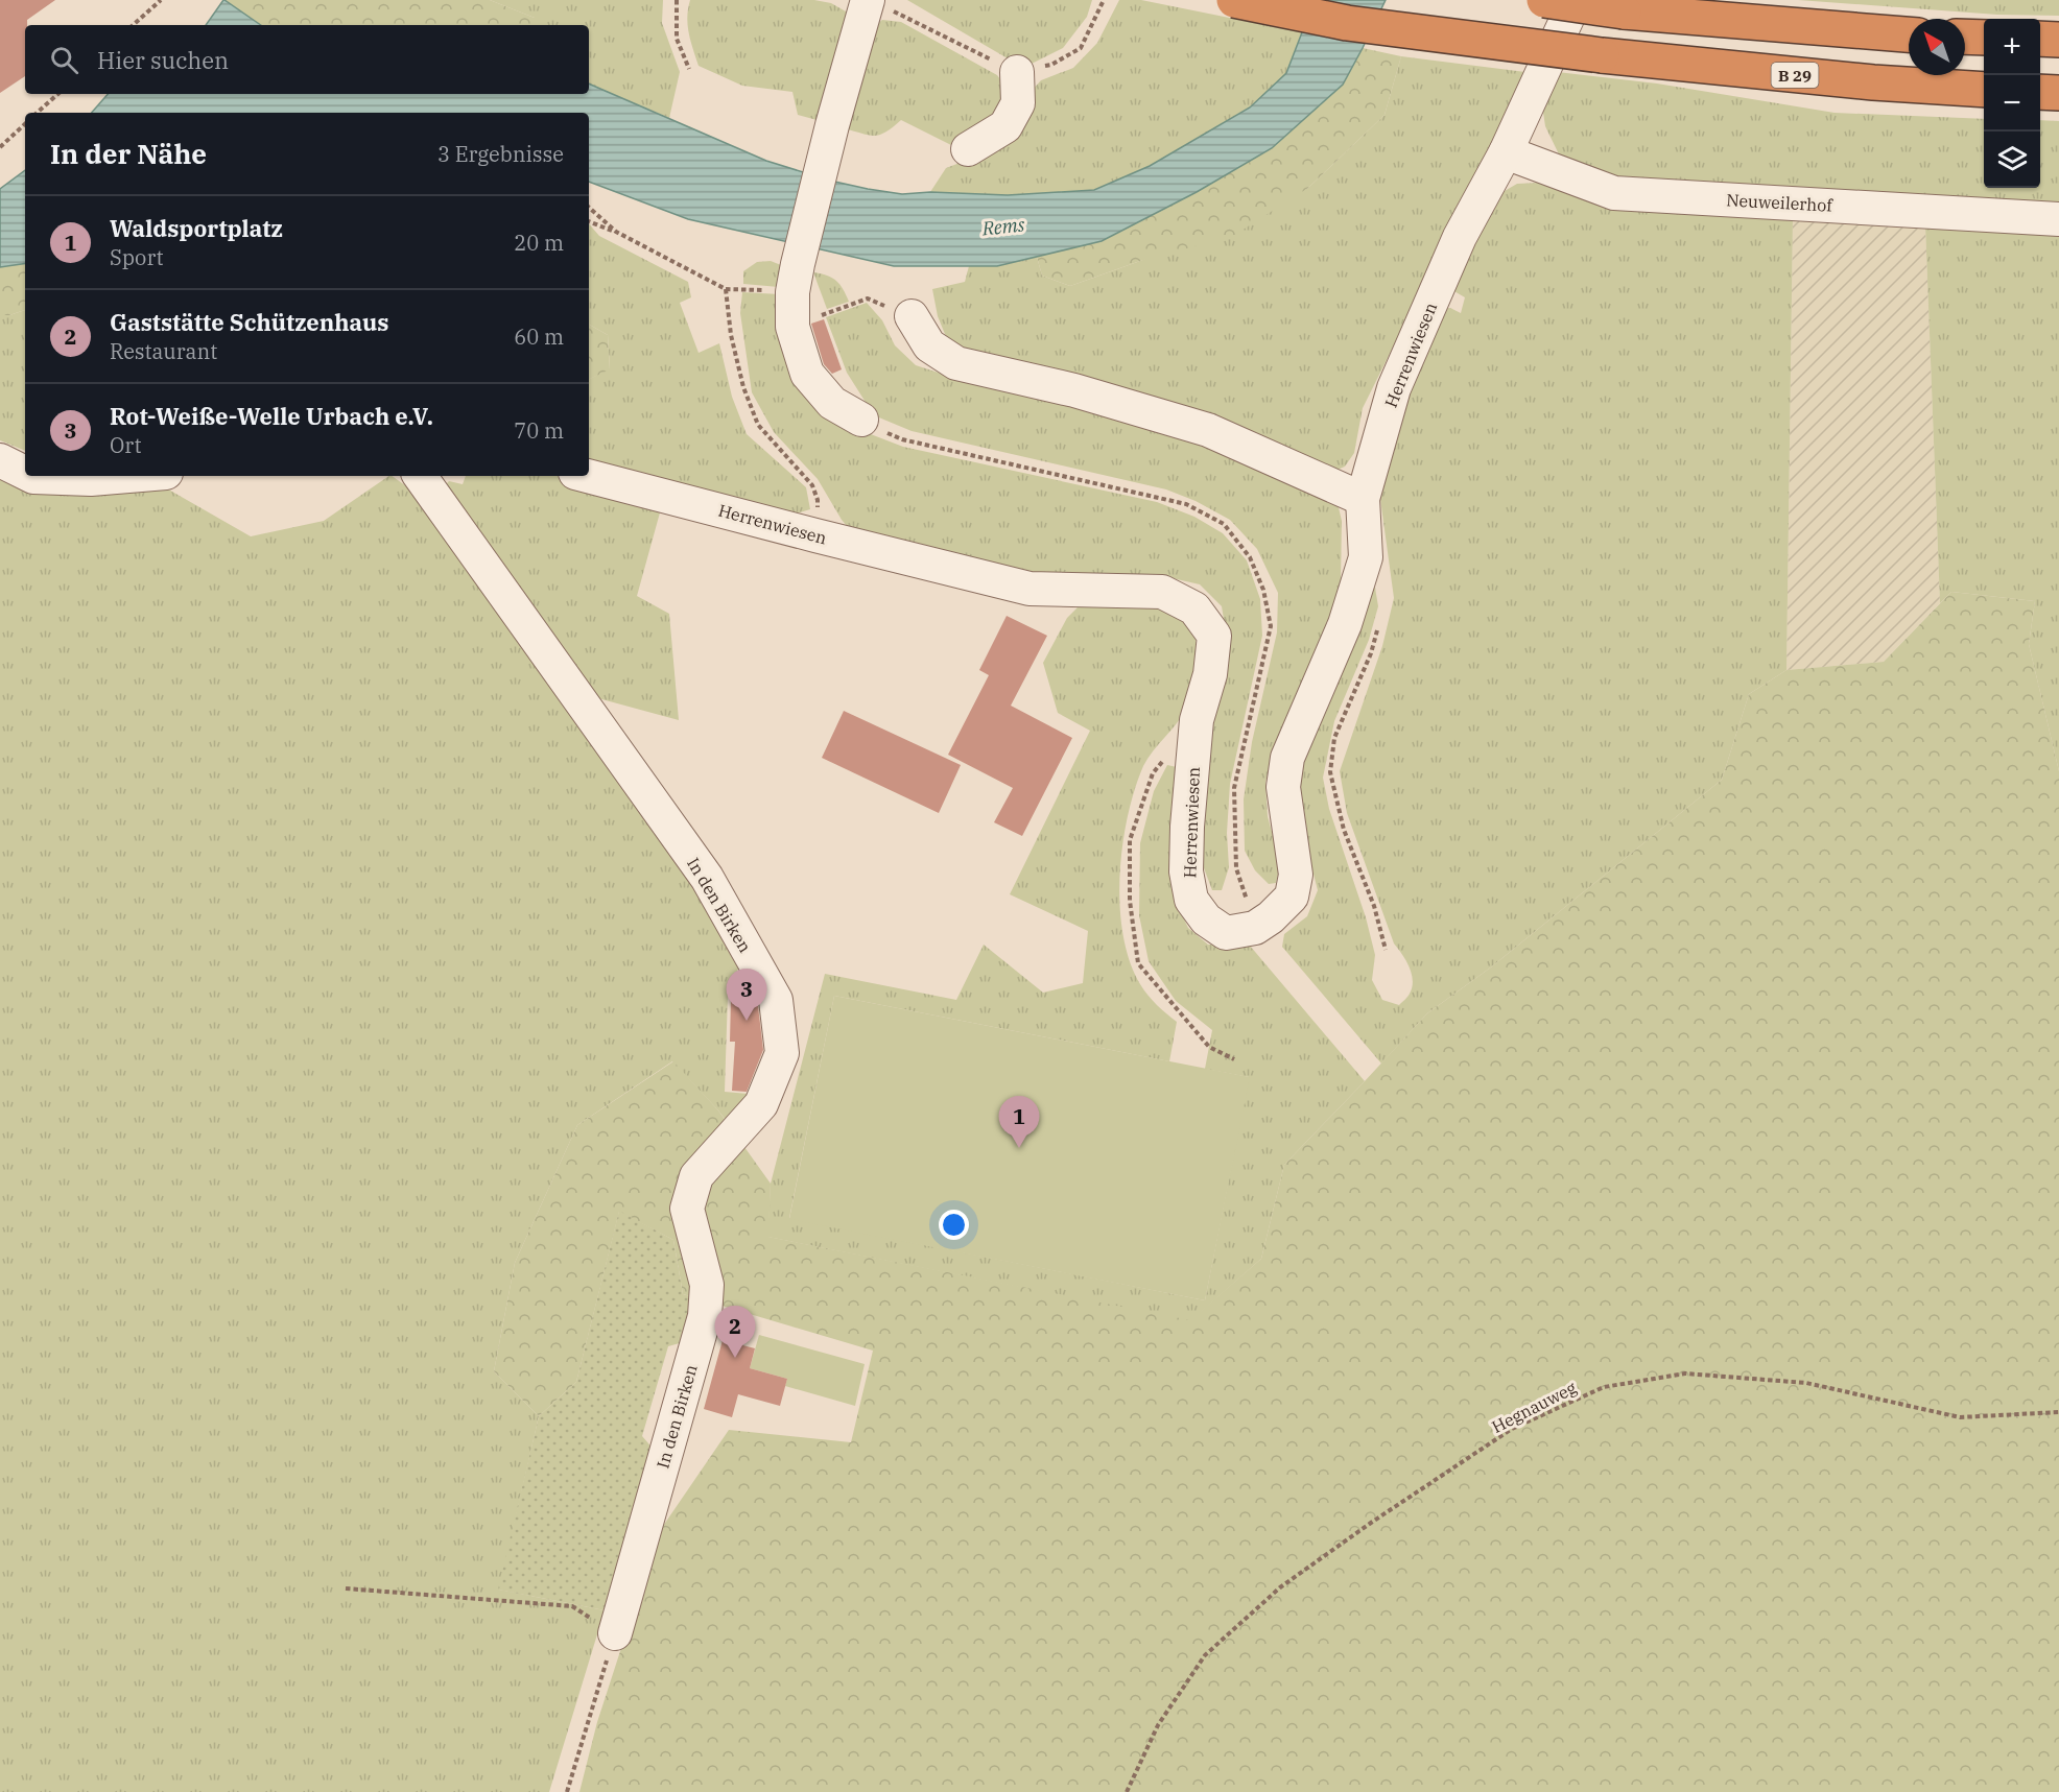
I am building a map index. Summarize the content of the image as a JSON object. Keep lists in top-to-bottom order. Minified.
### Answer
{"streets":{"highway":["B 29"],"street":["Neuweilerhof","Herrenwiesen","In den Birken"],"path":["Hegnauweg"]},"crossings":[["Neuweilerhof","Herrenwiesen"]],"water":["Rems"],"north":"top left","page":{"map_buttons":["+","−"],"search":"Hier suchen","heading":["In der Nähe","3 Ergebnisse"],"list":[{"mark":"1","name":"Waldsportplatz","note":"Sport","value":"20 m"},{"mark":"2","name":"Gaststätte Schützenhaus","note":"Restaurant","value":"60 m"},{"mark":"3","name":"Rot-Weiße-Welle Urbach e.V.","note":"Ort","value":"70 m"}],"pins":["3","1","2"]}}
